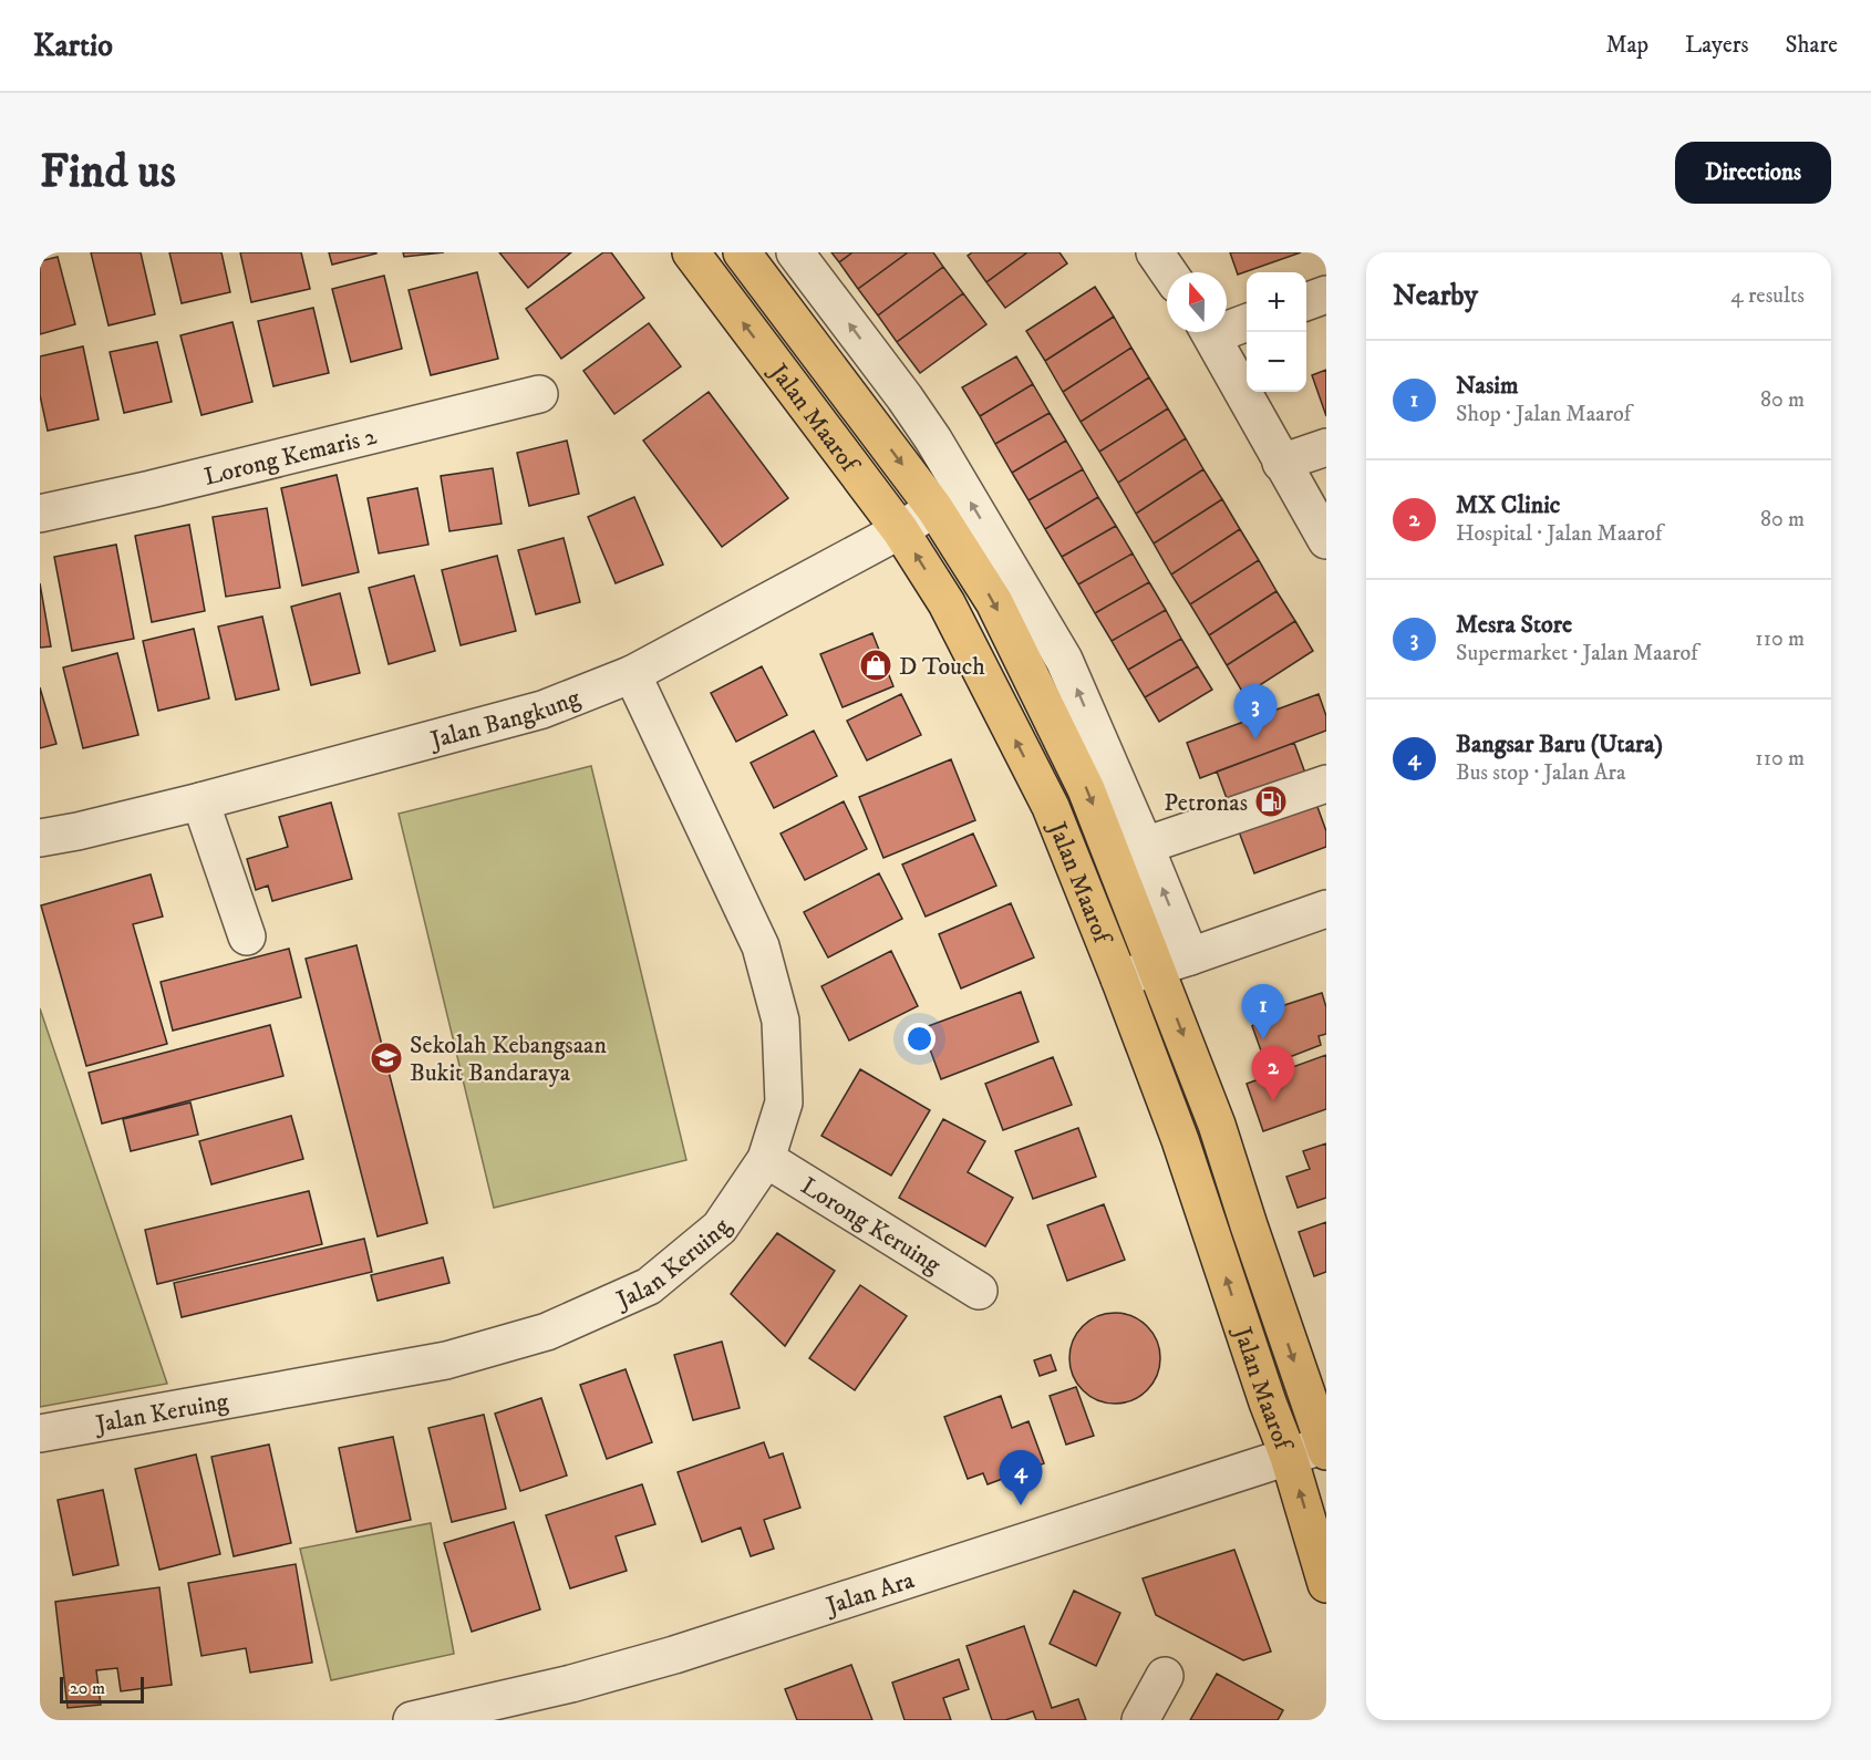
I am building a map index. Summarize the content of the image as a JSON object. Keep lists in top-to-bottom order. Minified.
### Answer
{"streets":{"main road":["Jalan Maarof"],"street":["Lorong Kemaris 2","Jalan Bangkung","Lorong Keruing","Jalan Keruing","Jalan Ara"]},"crossings":[["Jalan Maarof","Jalan Bangkung"],["Jalan Maarof","Jalan Ara"],["Jalan Bangkung","Jalan Keruing"],["Lorong Keruing","Jalan Keruing"]],"places":{"shop":["D Touch"],"fuel station":["Petronas"],"school or university":["Sekolah Kebangsaan Bukit Bandaraya"]},"scale_bar":"20 m","north":"top","page":{"header":"Kartio","nav":["Map","Layers","Share"],"buttons":"Directions","title":"Find us","heading":["Nearby","4 results"],"map_buttons":["+","−"],"list":[{"mark":"1","name":"Nasim","note":"Shop · Jalan Maarof","value":"80 m"},{"mark":"2","name":"MX Clinic","note":"Hospital · Jalan Maarof","value":"80 m"},{"mark":"3","name":"Mesra Store","note":"Supermarket · Jalan Maarof","value":"110 m"},{"mark":"4","name":"Bangsar Baru (Utara)","note":"Bus stop · Jalan Ara","value":"110 m"}],"pins":["3","1","2","4"],"scale":"20 m"}}
